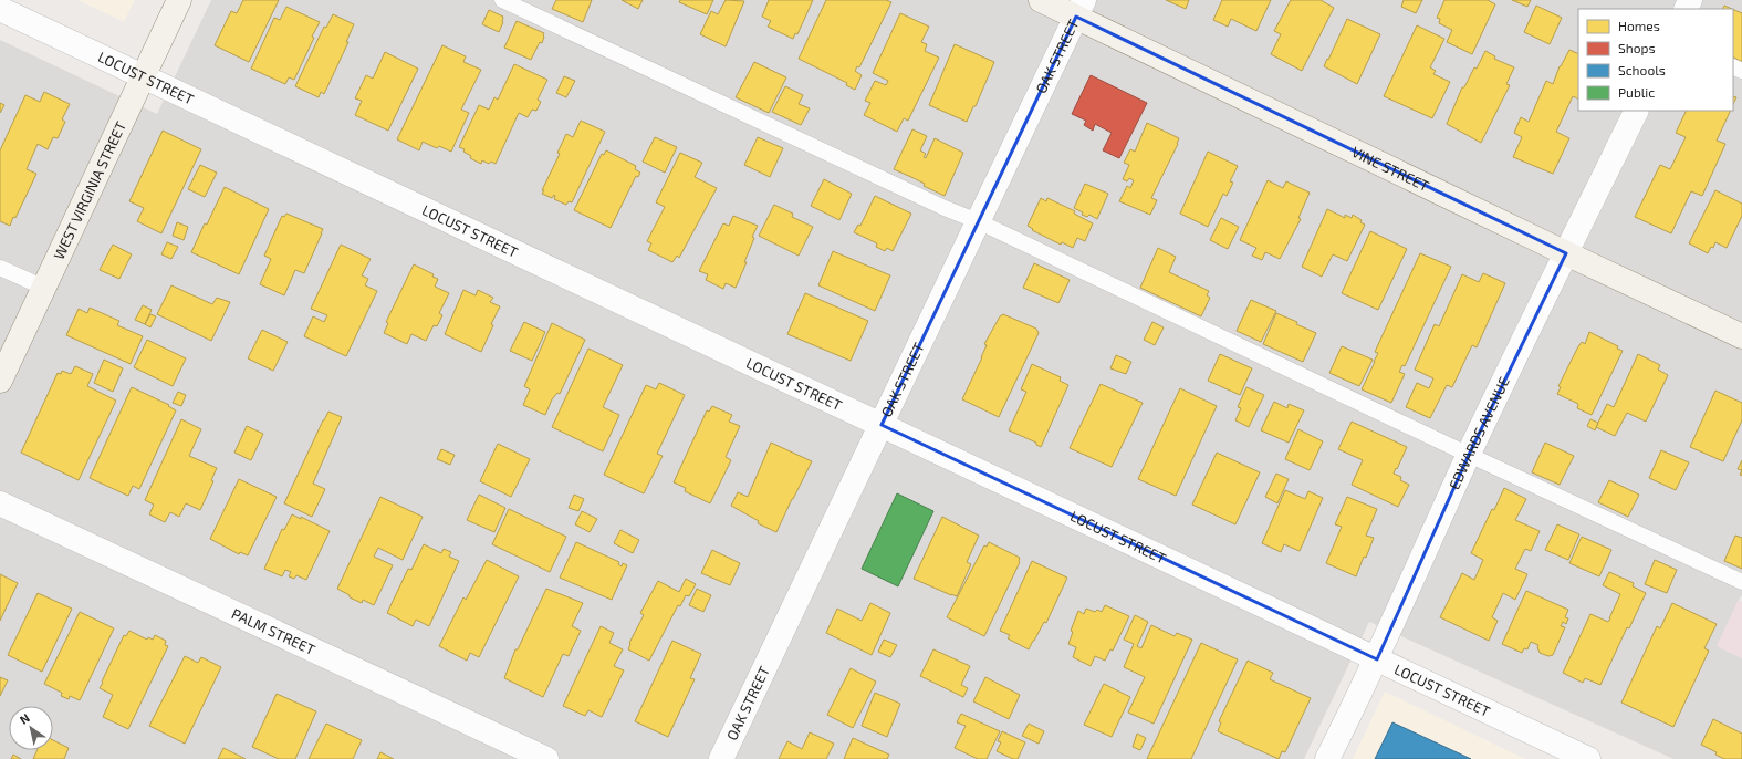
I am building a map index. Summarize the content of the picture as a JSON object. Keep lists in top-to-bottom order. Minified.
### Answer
{"streets":{"main road":["VINE STREET","WEST VIRGINIA STREET"],"street":["OAK STREET","LOCUST STREET","EDWARDS AVENUE","PALM STREET"]},"crossings":[["OAK STREET","LOCUST STREET"],["OAK STREET","VINE STREET"],["LOCUST STREET","WEST VIRGINIA STREET"],["LOCUST STREET","EDWARDS AVENUE"],["VINE STREET","EDWARDS AVENUE"]],"legend":["Homes","Shops","Schools","Public"],"north":"top left"}
